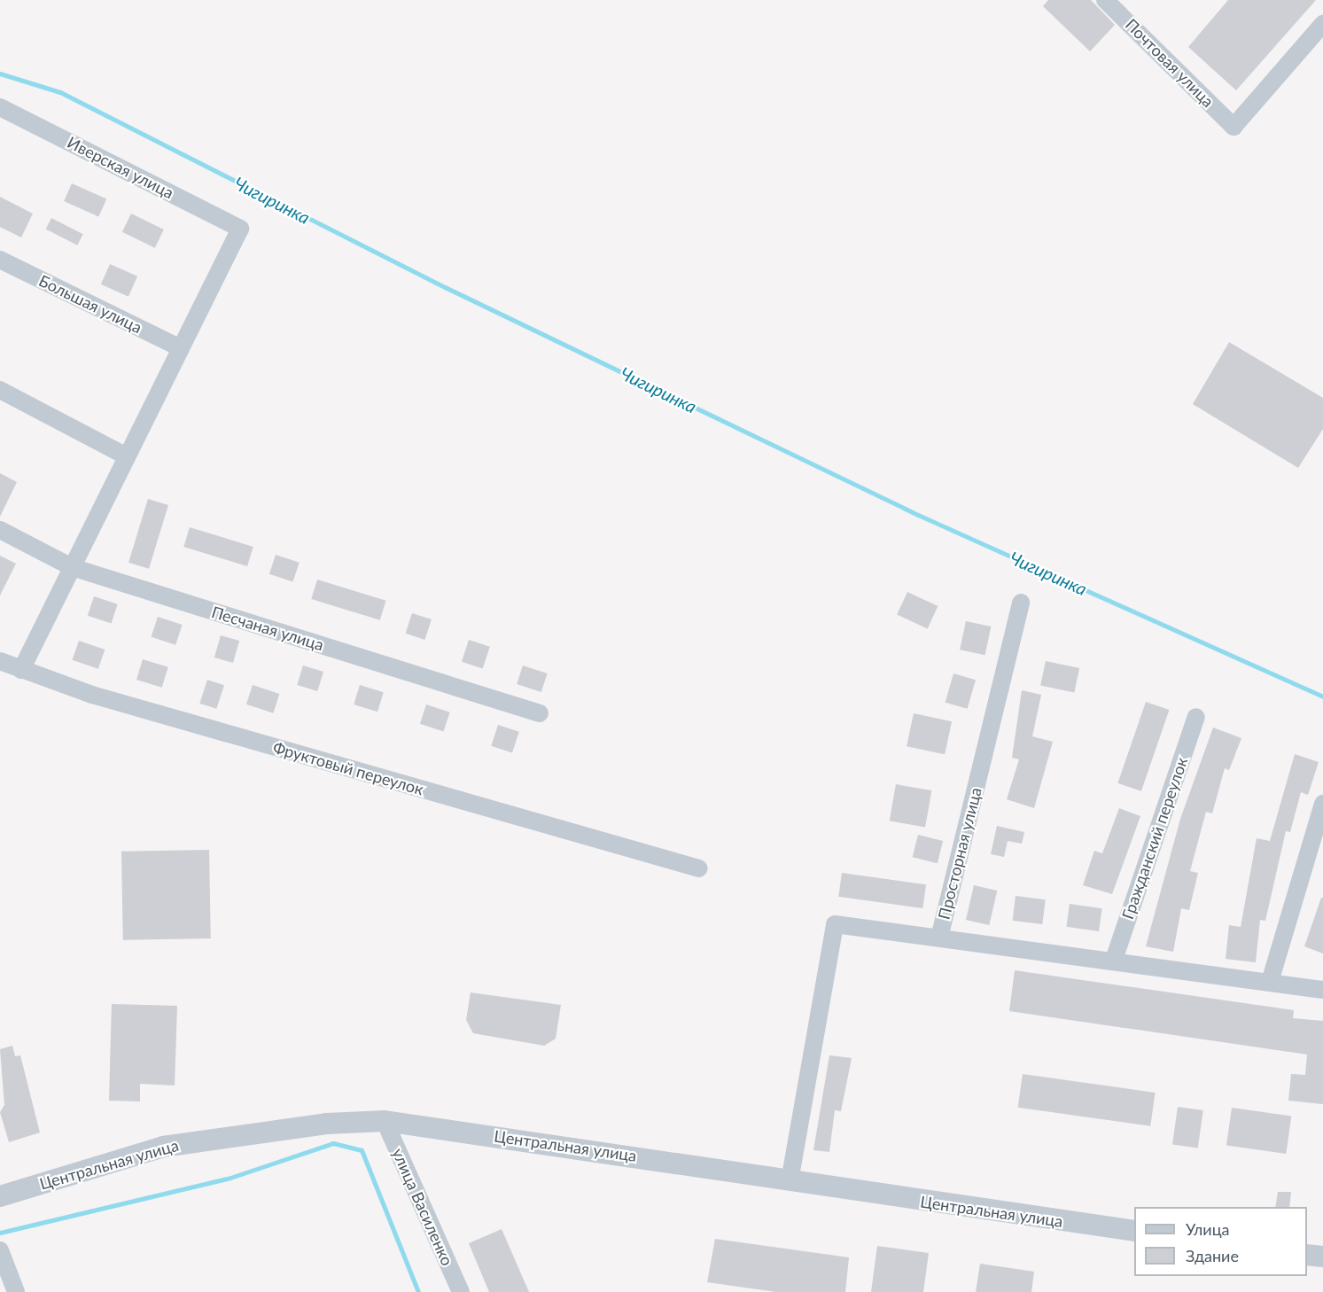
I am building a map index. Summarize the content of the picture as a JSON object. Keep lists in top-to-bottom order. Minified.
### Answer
{"streets":{"street":["Почтовая улица","Иверская улица","Большая улица","Песчаная улица","Фруктовый переулок","Гражданский переулок","Просторная улица","Центральная улица","улица Василенко"]},"crossings":[["Иверская улица","Большая улица"],["Просторная улица","Центральная улица"],["Центральная улица","улица Василенко"]],"water":["Чигиринка"],"legend":["Улица","Здание"]}
